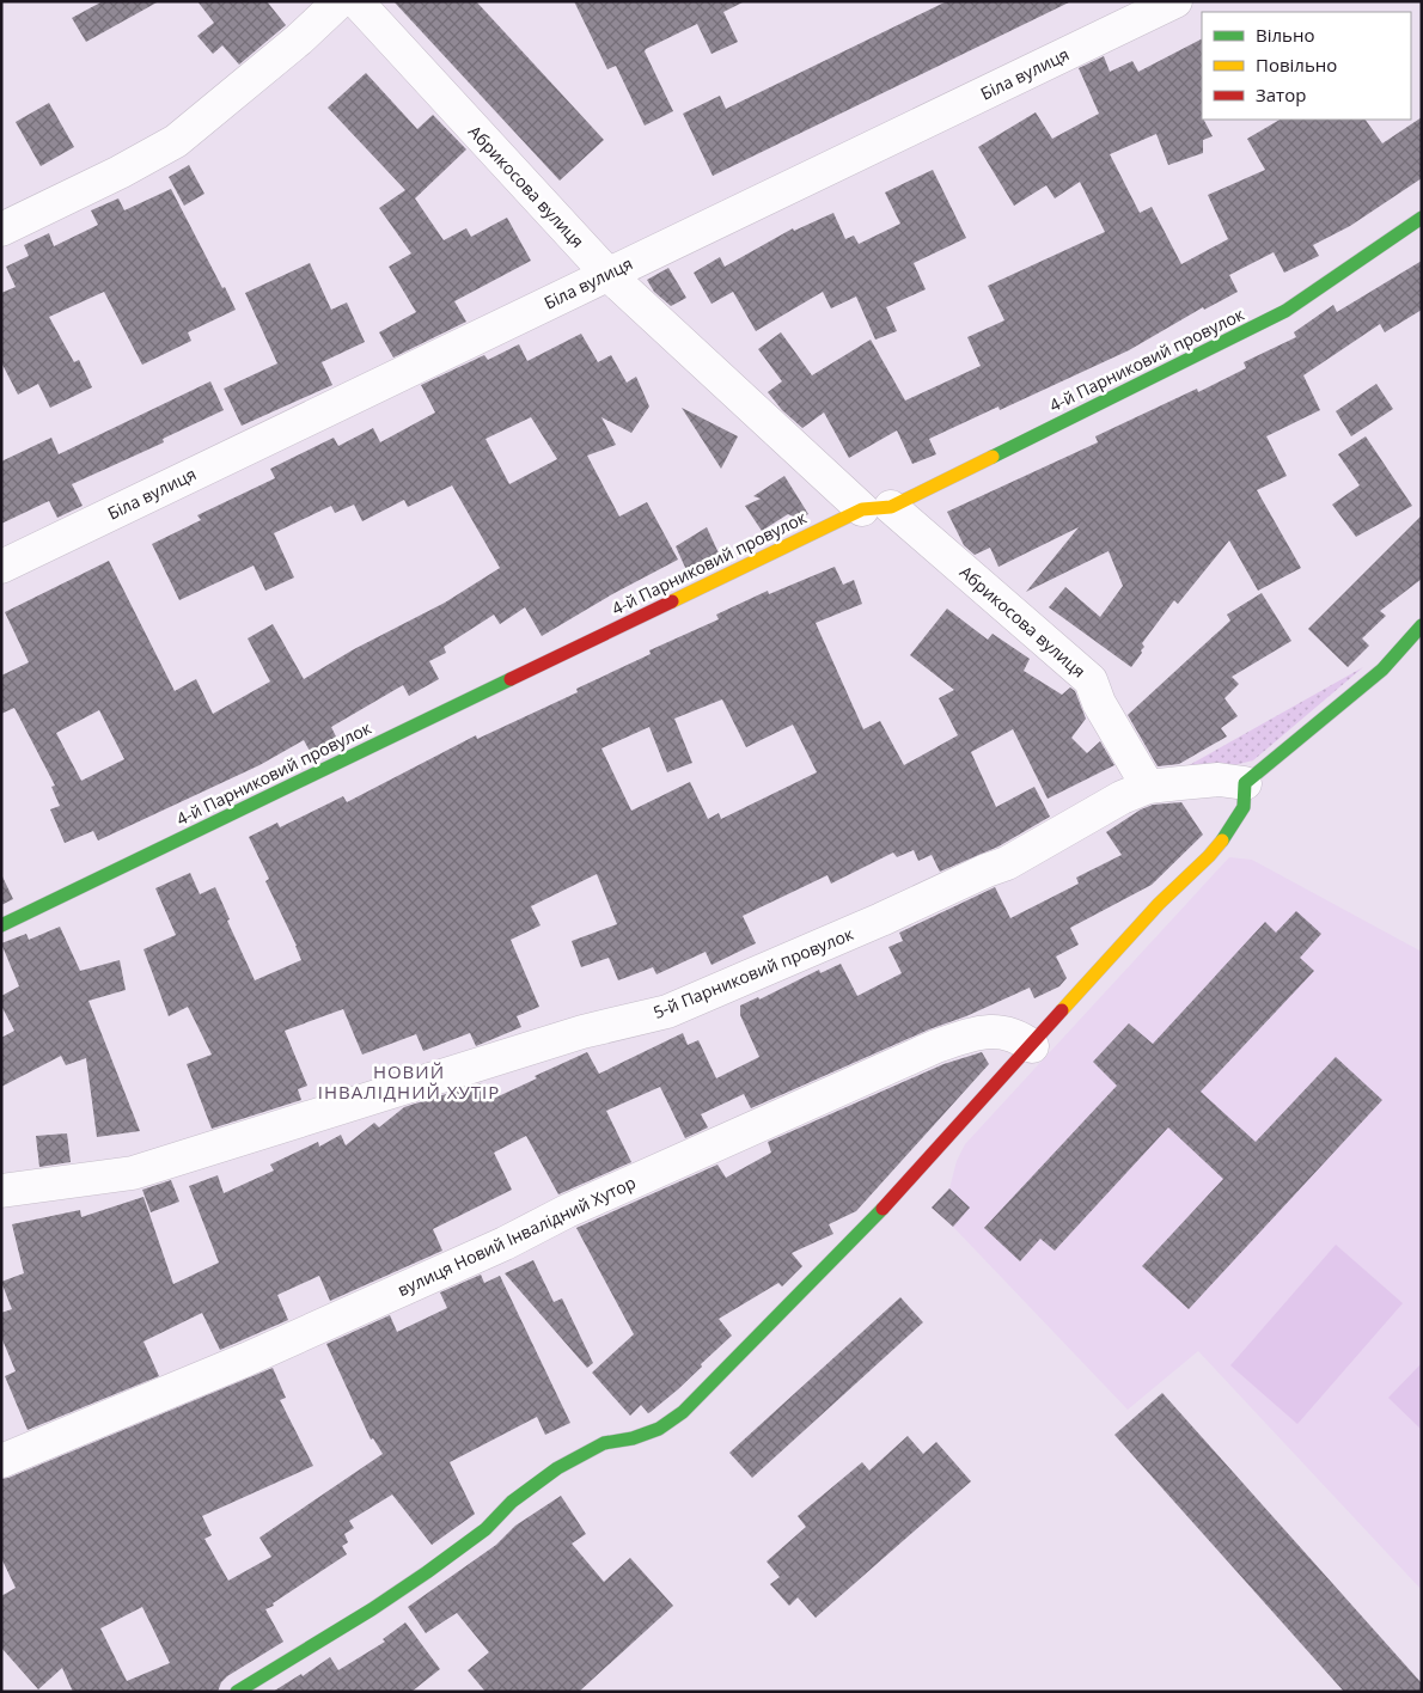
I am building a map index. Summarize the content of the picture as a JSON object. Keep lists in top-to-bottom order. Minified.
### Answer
{"streets":{"street":["Біла вулиця","Абрикосова вулиця","4-й Парниковий провулок","5-й Парниковий провулок","вулиця Новий Інвалідний Хутор"]},"crossings":[["Біла вулиця","Абрикосова вулиця"],["Абрикосова вулиця","4-й Парниковий провулок"],["Абрикосова вулиця","5-й Парниковий провулок"]],"districts":["НОВИЙ ІНВАЛІДНИЙ ХУТІР"],"legend":["Вільно","Повільно","Затор"]}
